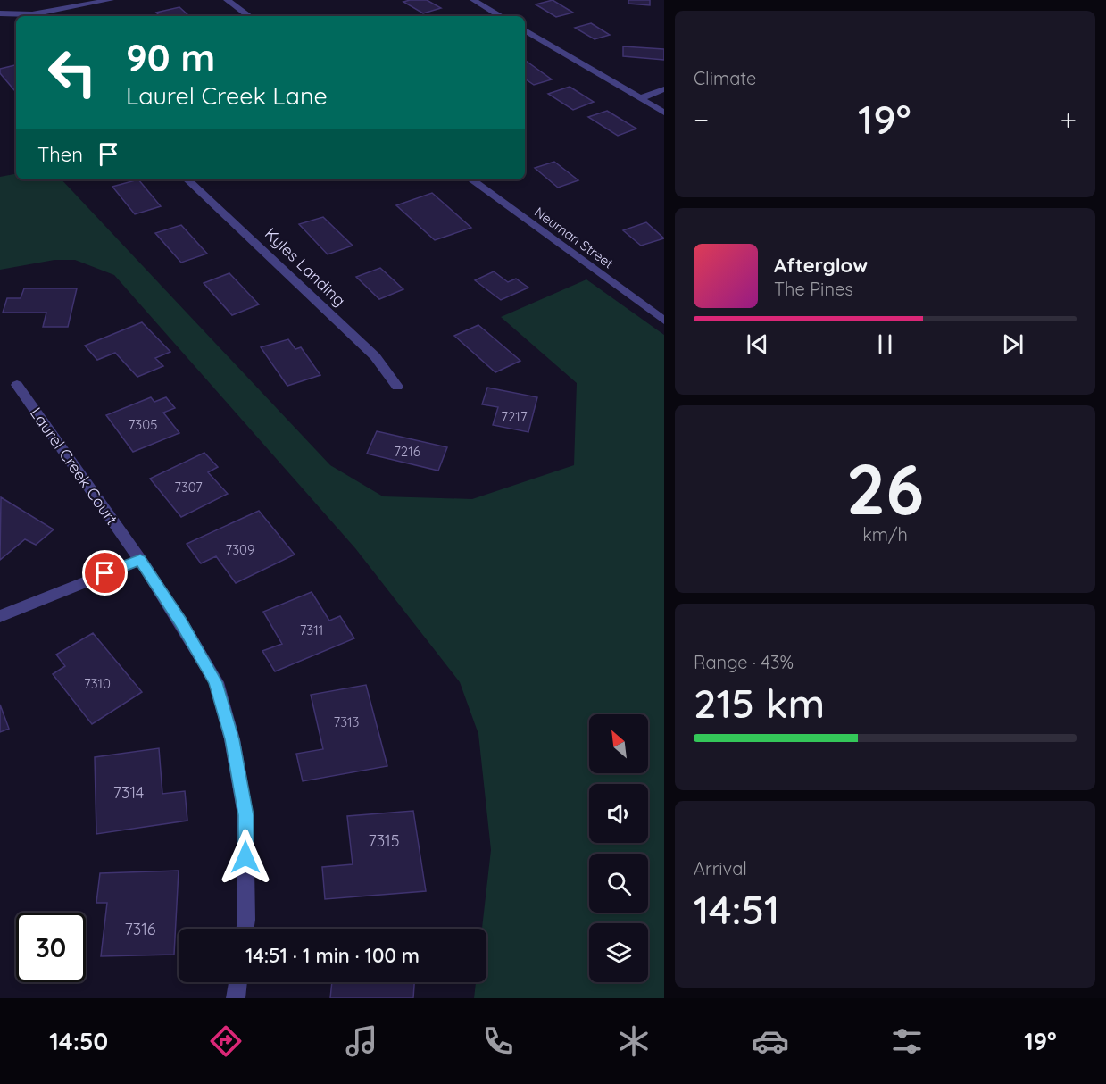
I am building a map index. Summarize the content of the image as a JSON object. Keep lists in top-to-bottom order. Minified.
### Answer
{"streets":{"street":["Neuman Street","Kyles Landing","Laurel Creek Court"]},"house_numbers":["7217","7305","7216","7307","7309","7311","7310","7313","7314","7315","7316"],"north":"top left","page":{"tile":["Climate",["26","km/h"],["Range · 43%","215 km"],["Arrival","14:51"]],"turn":["90 m","Laurel Creek Lane"],"heat":["−","19°","+"],"then":"Then","song":["Afterglow","The Pines"],"limit":"30","trip":"14:51 · 1 min · 100 m","tabs":["14:50","19°"]}}
